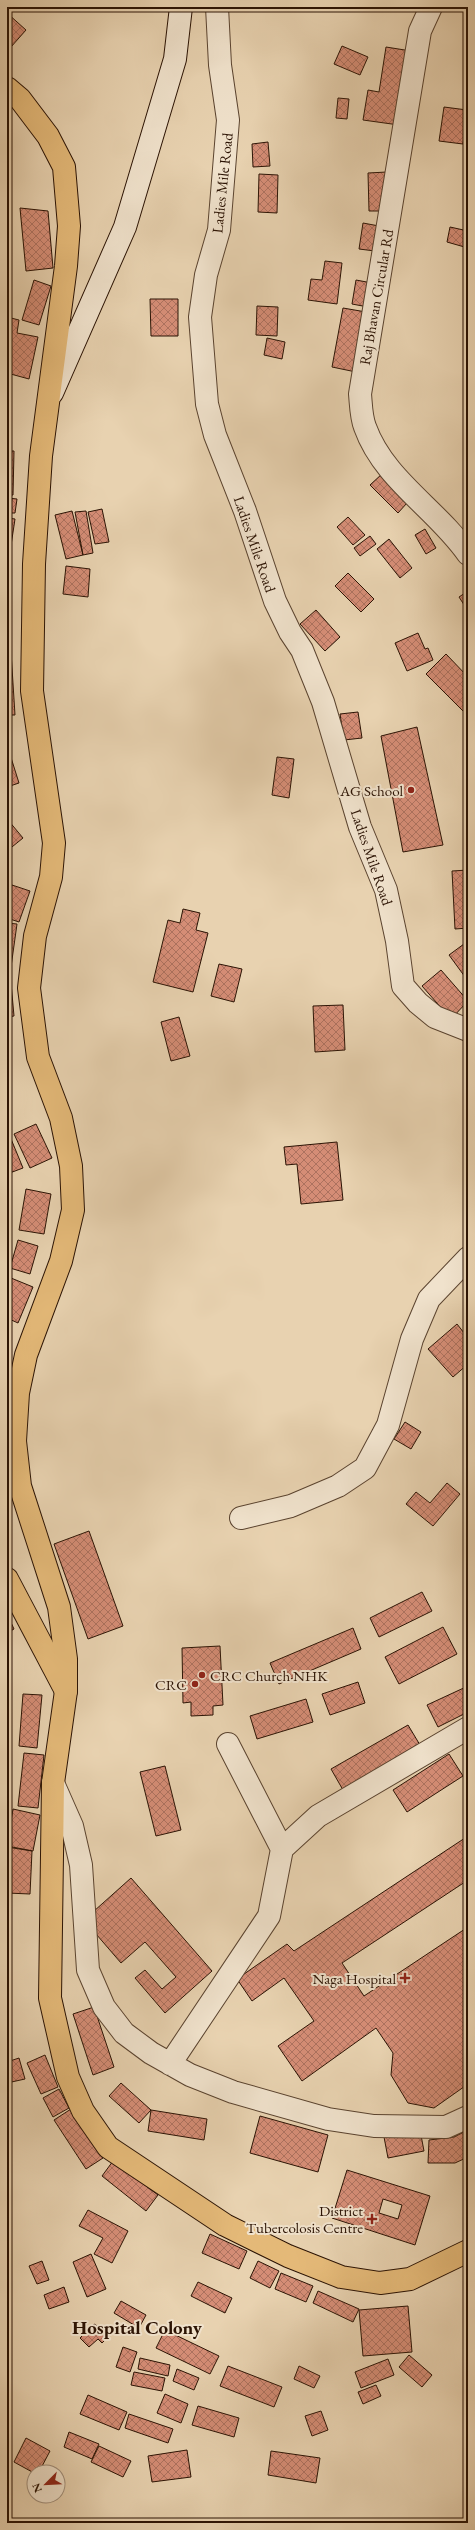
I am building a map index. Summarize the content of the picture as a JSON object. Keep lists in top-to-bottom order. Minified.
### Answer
{"streets":{"street":["Ladies Mile Road","Raj Bhavan Circular Rd"]},"districts":["Hospital Colony"],"places":{"other":["AG School","CRC Church NHK","CRC"],"health":["Naga Hospital","District Tubercolosis Centre"]},"north":"bottom left"}
